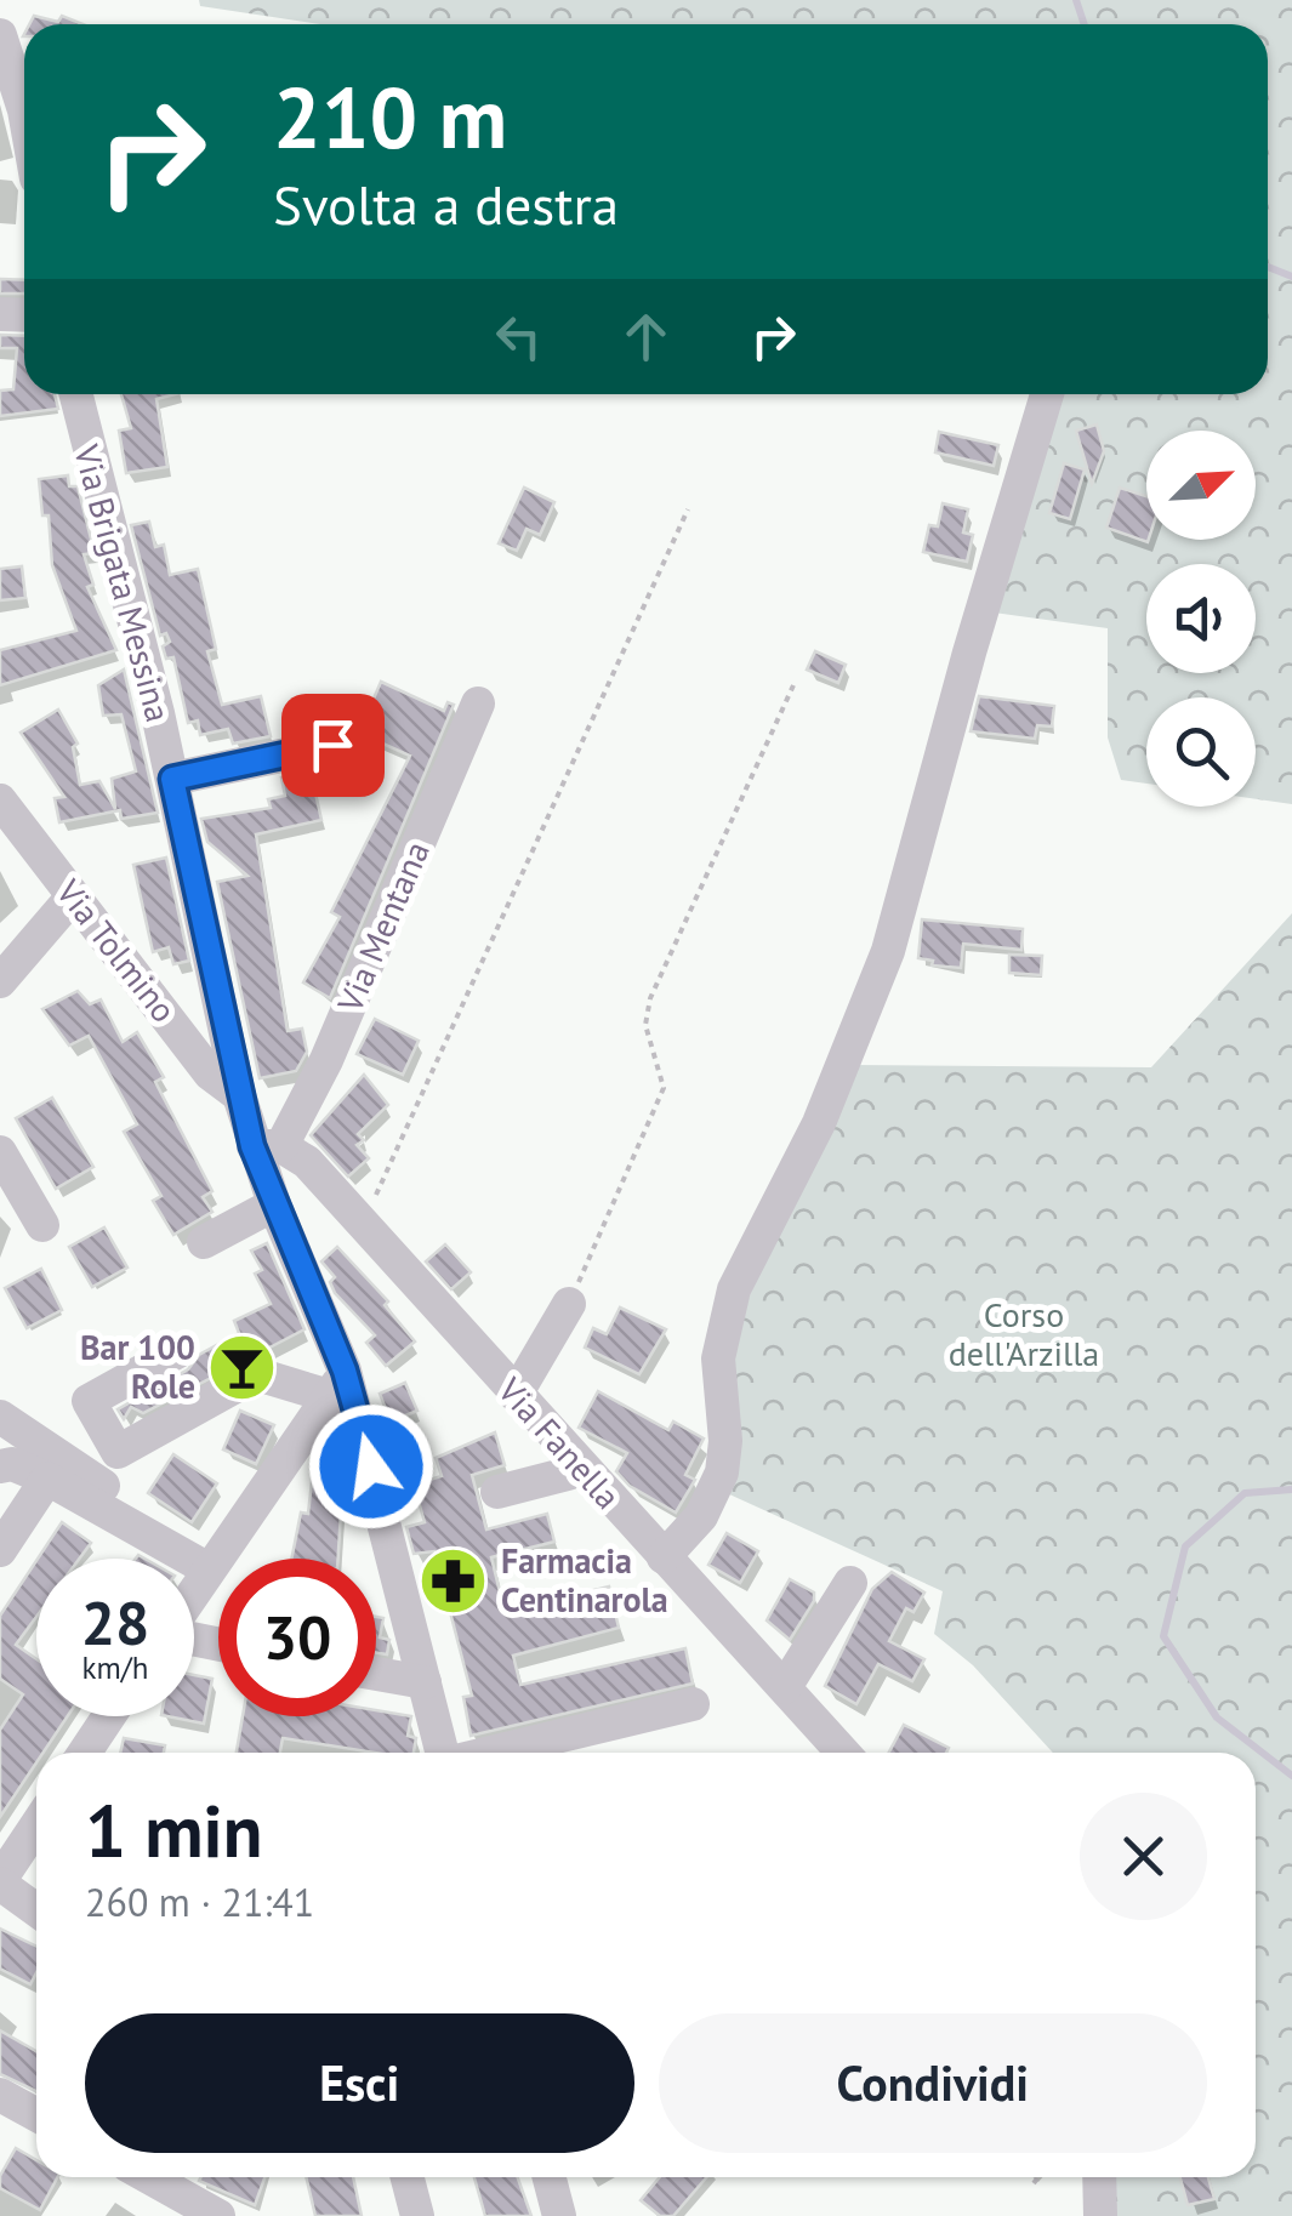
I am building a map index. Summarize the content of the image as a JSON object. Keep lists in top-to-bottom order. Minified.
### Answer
{"streets":{"street":["Via Brigata Messina","Via Mentana","Via Tolmino","Via Fanella"]},"crossings":[["Via Brigata Messina","Via Mentana"],["Via Brigata Messina","Via Tolmino"],["Via Brigata Messina","Via Fanella"],["Via Mentana","Via Fanella"]],"parks":["Corso dell'Arzilla"],"places":{"bar":["Bar 100 Role"],"pharmacy":["Farmacia Centinarola"]},"north":"top right","page":{"turn":["210 m","Svolta a destra"],"speed":"28 km/h","limit":"30","heading":["1 min","260 m · 21:41"],"buttons":["Esci","Condividi"]}}
